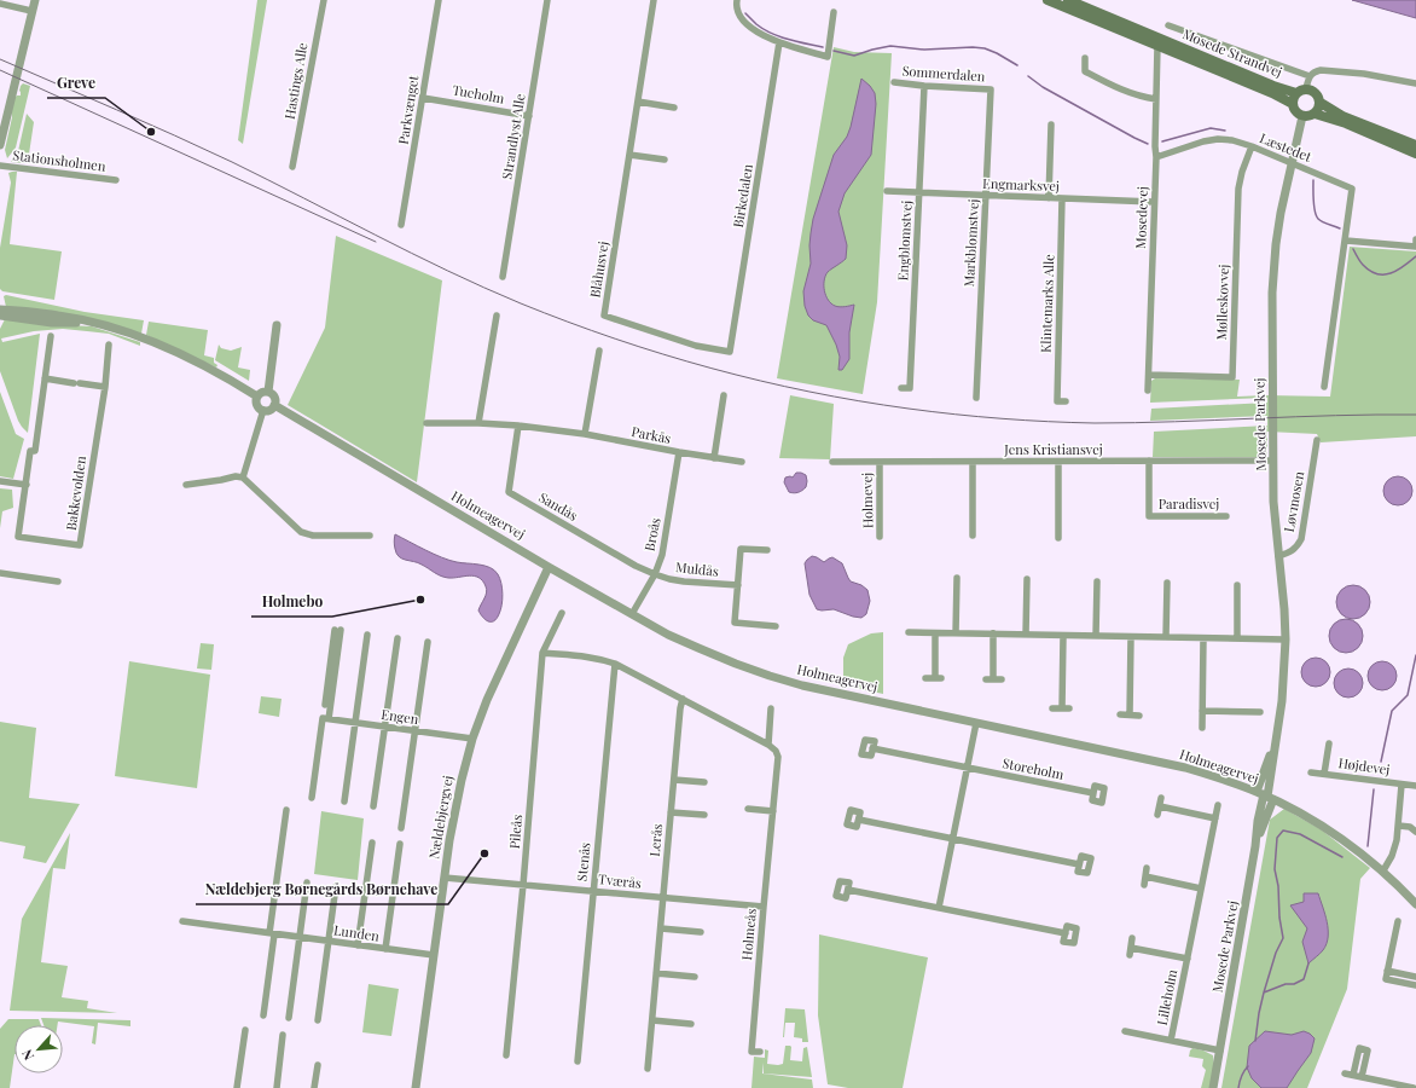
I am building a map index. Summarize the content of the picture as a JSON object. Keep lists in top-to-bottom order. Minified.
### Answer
{"streets":{"main road":["Mosede Strandvej"],"street":["Sommerdalen","Hastings Alle","Tueholm","Parkvænget","Strandlyst Alle","Læstedet","Stationsholmen","Engmarksvej","Birkedalen","Mosedevej","Engblomstvej","Markblomstvej","Blåhusvej","Mølleskovvej","Klintemarks Alle","Mosede Parkvej","Parkås","Jens Kristiansvej","Bakkevolden","Holmevej","Løvmosen","Paradisvej","Sandås","Holmeagervej","Broås","Muldås","Engen","Højdevej","Storeholm","Nældebjergvej","Pileås","Lerås","Stenås","Tværås","Lunden","Holmeås","Lilleholm"]},"crossings":[["Mosede Strandvej","Mosedevej"],["Mosede Strandvej","Mosede Parkvej"],["Sommerdalen","Engblomstvej"],["Sommerdalen","Markblomstvej"],["Tueholm","Parkvænget"],["Tueholm","Strandlyst Alle"],["Læstedet","Mosedevej"],["Læstedet","Mølleskovvej"],["Læstedet","Mosede Parkvej"],["Engmarksvej","Mosedevej"],["Engmarksvej","Engblomstvej"],["Engmarksvej","Markblomstvej"],["Engmarksvej","Klintemarks Alle"],["Birkedalen","Blåhusvej"],["Mosedevej","Mølleskovvej"],["Mosede Parkvej","Jens Kristiansvej"],["Mosede Parkvej","Løvmosen"],["Mosede Parkvej","Holmeagervej"],["Parkås","Sandås"],["Parkås","Broås"],["Jens Kristiansvej","Holmevej"],["Jens Kristiansvej","Paradisvej"],["Sandås","Broås"],["Sandås","Muldås"],["Holmeagervej","Broås"],["Holmeagervej","Højdevej"],["Holmeagervej","Nældebjergvej"],["Broås","Muldås"],["Engen","Nældebjergvej"],["Nældebjergvej","Tværås"],["Nældebjergvej","Lunden"],["Pileås","Tværås"],["Lerås","Tværås"],["Stenås","Tværås"],["Tværås","Holmeås"]],"places":["Greve","Holmebo","Nældebjerg Børnegårds Børnehave"],"north":"bottom left"}
